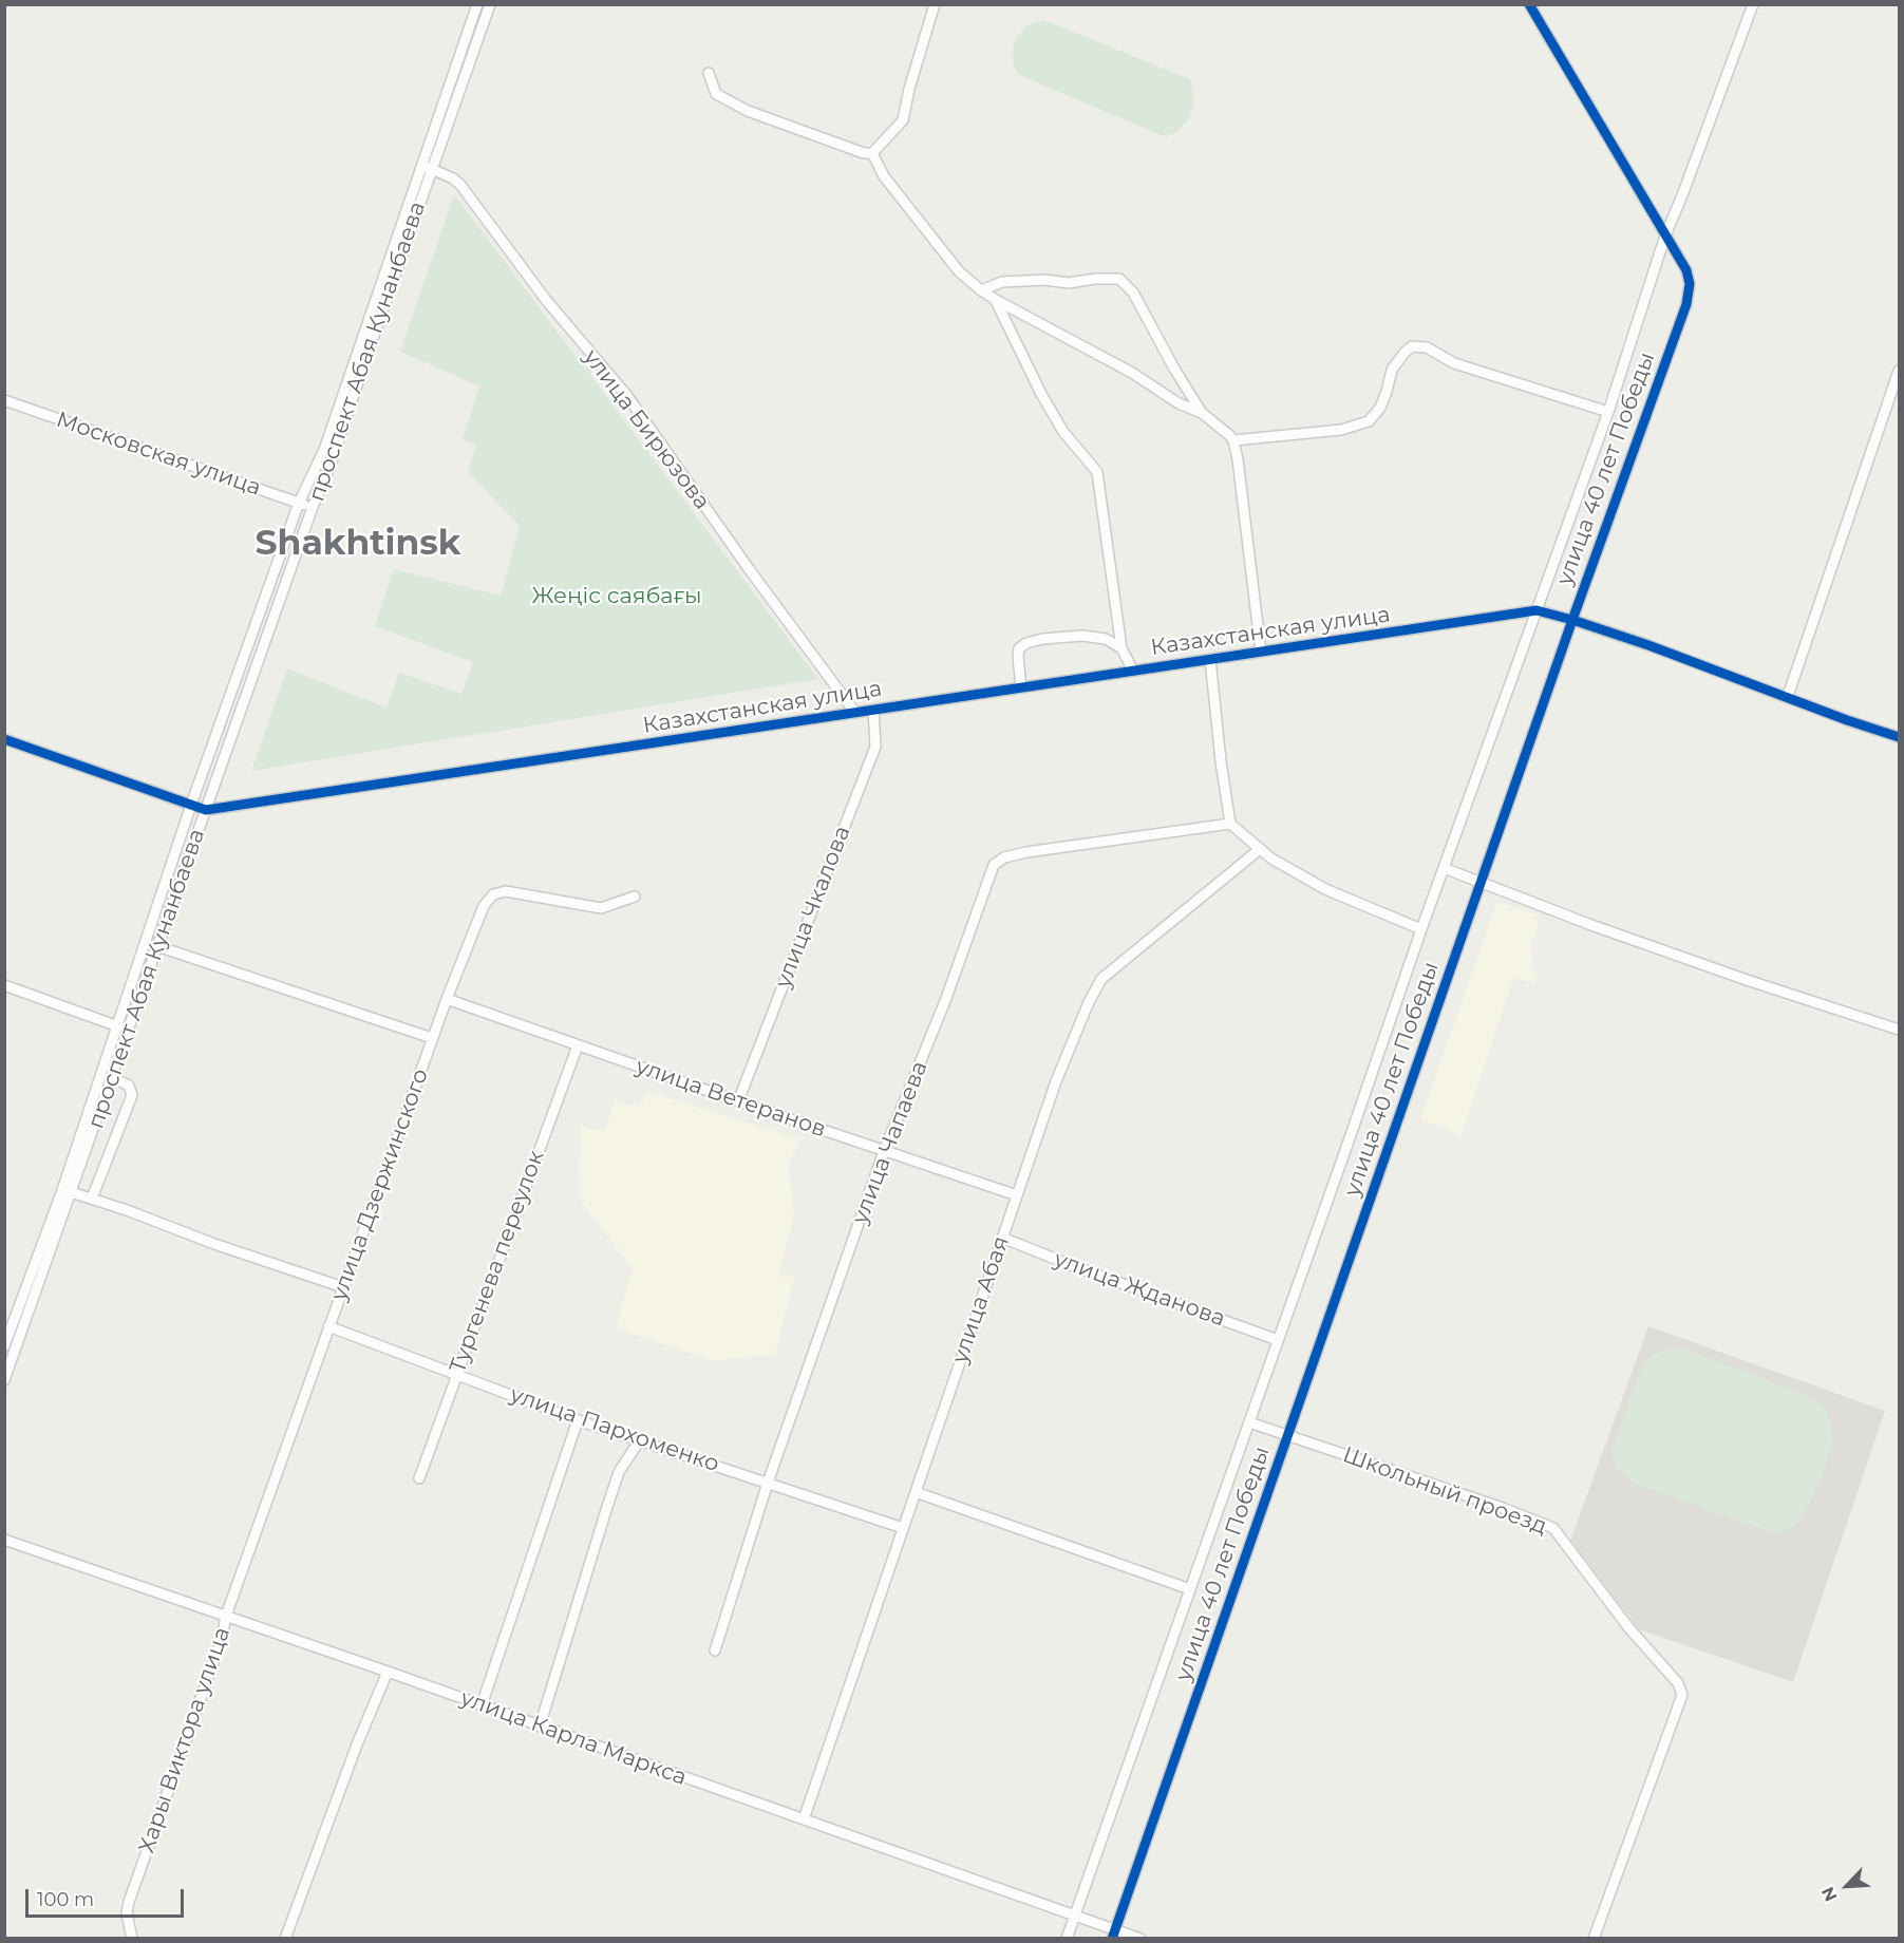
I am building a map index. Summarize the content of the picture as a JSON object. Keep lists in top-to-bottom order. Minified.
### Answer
{"streets":{"street":["проспект Абая Кунанбаева","улица Бирюзова","Московская улица","улица 40 лет Победы","Казахстанская улица","улица Чкалова","улица Ветеранов","улица Чапаева","улица Дзержинского","Тургенева переулок","улица Жданова","улица Абая","улица Пархоменко","Школьный проезд","улица Карла Маркса","Хары Виктора улица"]},"crossings":[["проспект Абая Кунанбаева","улица Бирюзова"],["проспект Абая Кунанбаева","Московская улица"],["проспект Абая Кунанбаева","Казахстанская улица"],["улица Бирюзова","Казахстанская улица"],["улица 40 лет Победы","Казахстанская улица"],["улица 40 лет Победы","улица Жданова"],["улица 40 лет Победы","Школьный проезд"],["улица 40 лет Победы","улица Карла Маркса"],["Казахстанская улица","улица Чкалова"],["улица Чкалова","улица Ветеранов"],["улица Ветеранов","улица Чапаева"],["улица Ветеранов","улица Дзержинского"],["улица Ветеранов","Тургенева переулок"],["улица Ветеранов","улица Абая"],["улица Чапаева","улица Пархоменко"],["улица Дзержинского","улица Пархоменко"],["улица Дзержинского","улица Карла Маркса"],["улица Дзержинского","Хары Виктора улица"],["Тургенева переулок","улица Пархоменко"],["улица Жданова","улица Абая"],["улица Абая","улица Пархоменко"],["улица Абая","улица Карла Маркса"],["улица Карла Маркса","Хары Виктора улица"]],"districts":["Shakhtinsk"],"parks":["Жеңіс саябағы"],"scale_bar":"100 m","north":"bottom left"}
